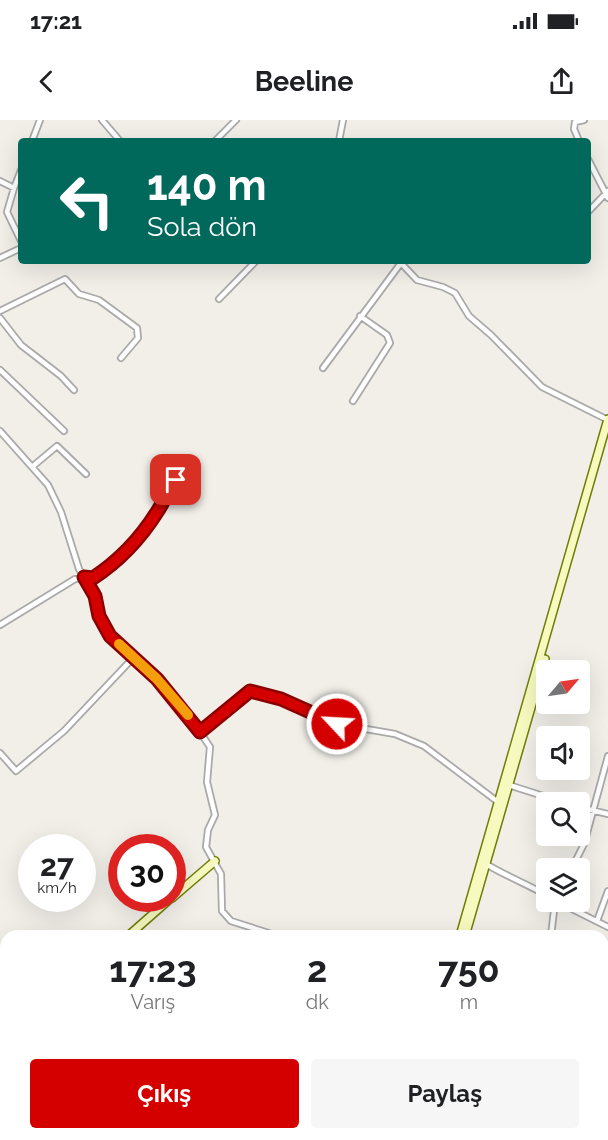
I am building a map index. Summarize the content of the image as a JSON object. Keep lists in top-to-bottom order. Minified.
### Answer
{"north":"top right","page":{"status":"17:21","header":"Beeline","turn":["140 m","Sola dön"],"speed":"27 km/h","limit":"30","eta":["17:23","Varış","2","dk","750","m"],"buttons":["Çıkış","Paylaş"]}}
